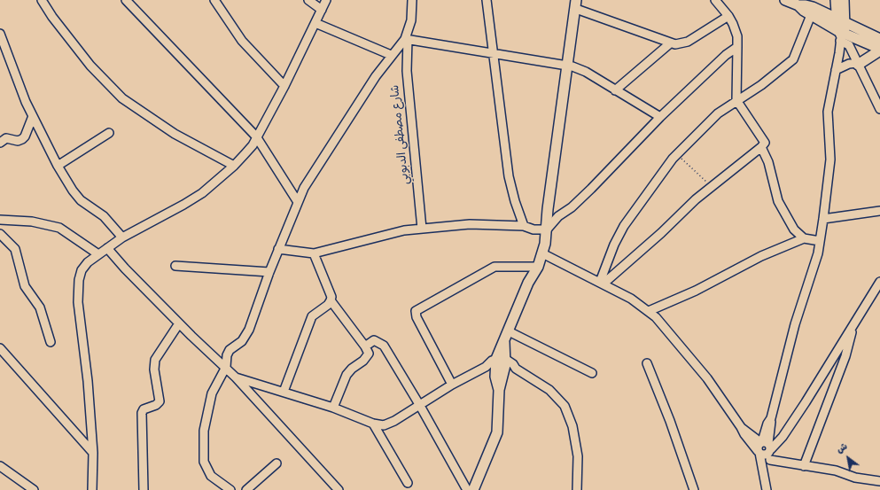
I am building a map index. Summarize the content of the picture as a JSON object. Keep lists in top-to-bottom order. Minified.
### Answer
{"streets":{"street":["شارع مصطفى الدبوبي"]},"north":"top left"}
